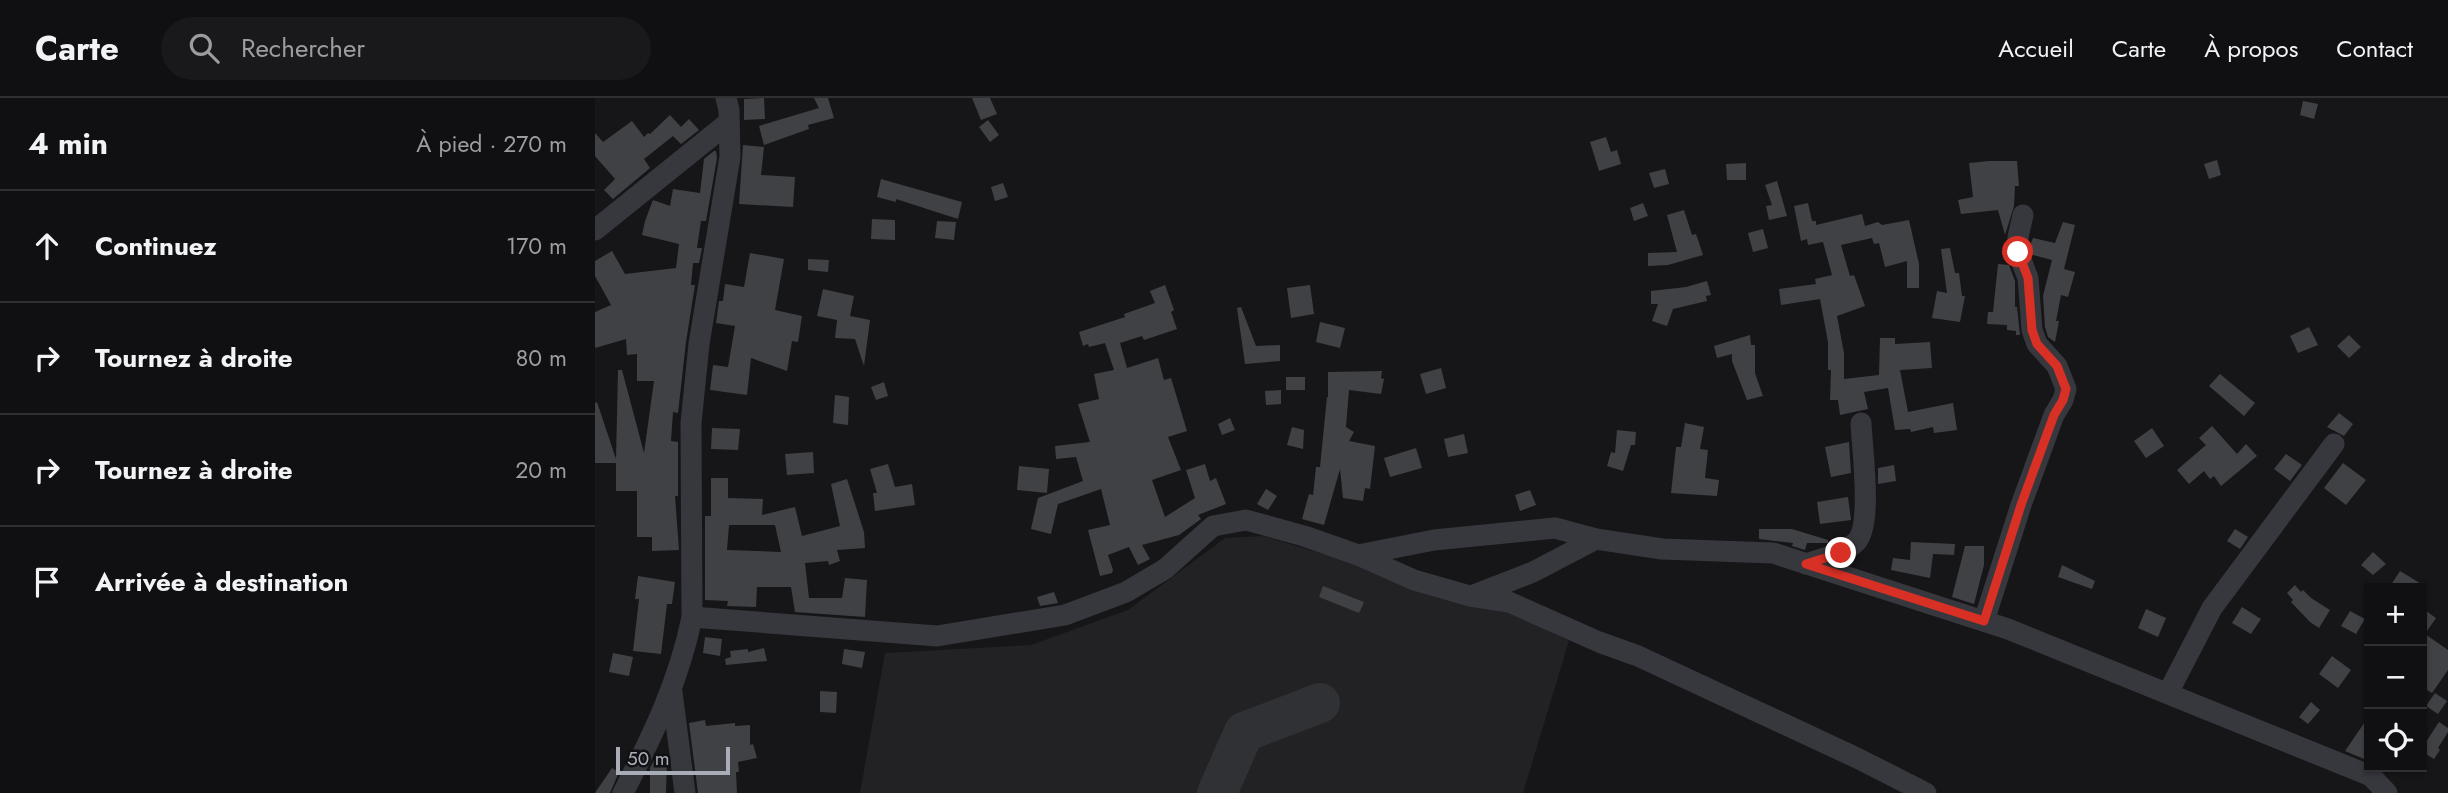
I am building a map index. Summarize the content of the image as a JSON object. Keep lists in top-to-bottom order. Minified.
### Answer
{"scale_bar":"50 m","page":{"header":"Carte","search":"Rechercher","nav":["Accueil","Carte","À propos","Contact"],"heading":["4 min","À pied · 270 m"],"list":[["Continuez","170 m"],["Tournez à droite","80 m"],["Tournez à droite","20 m"],"Arrivée à destination"],"map_buttons":["+","−"],"scale":"50 m"}}
